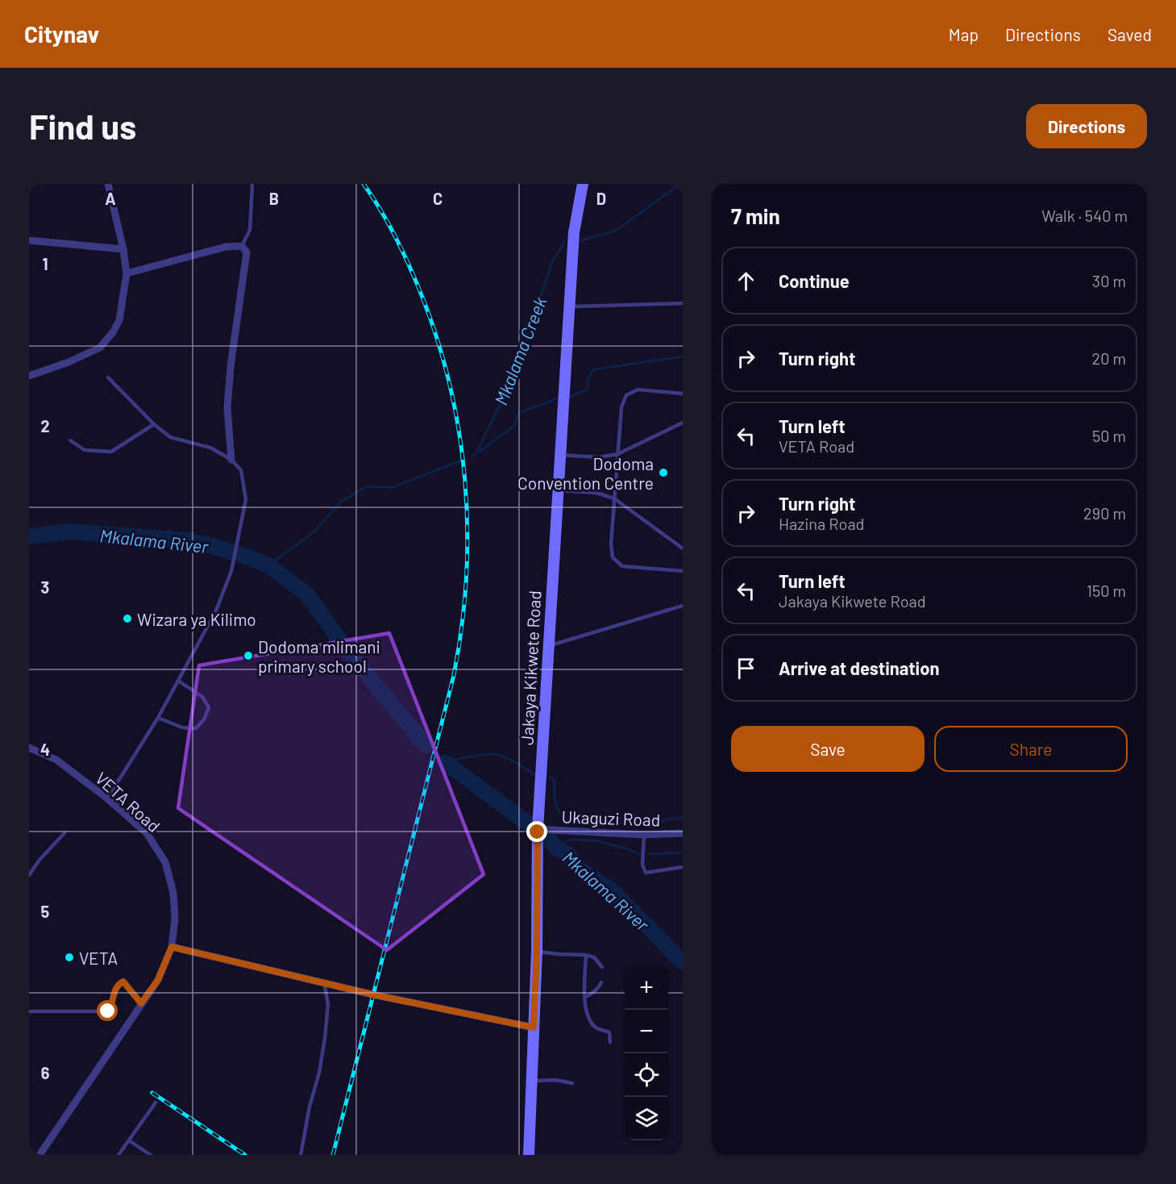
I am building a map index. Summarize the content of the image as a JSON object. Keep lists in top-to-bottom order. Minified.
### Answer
{"streets":{"main road":["Jakaya Kikwete Road"],"street":["VETA Road","Ukaguzi Road"]},"crossings":[["Jakaya Kikwete Road","Ukaguzi Road"]],"water":["Mkalama Creek","Mkalama River"],"places":["Dodoma Convention Centre","Wizara ya Kilimo","Dodoma mlimani primary school","VETA"],"page":{"header":"Citynav","nav":["Map","Directions","Saved"],"buttons":["Directions",["Save","Share"]],"title":"Find us","heading":["7 min","Walk · 540 m"],"list":[["Continue","30 m"],["Turn right","20 m"],["Turn left","VETA Road","50 m"],["Turn right","Hazina Road","290 m"],["Turn left","Jakaya Kikwete Road","150 m"],"Arrive at destination"],"map_buttons":["+","−"]},"grid":{"columns":["A","B","C","D"],"rows":["1","2","3","4","5","6"]}}
